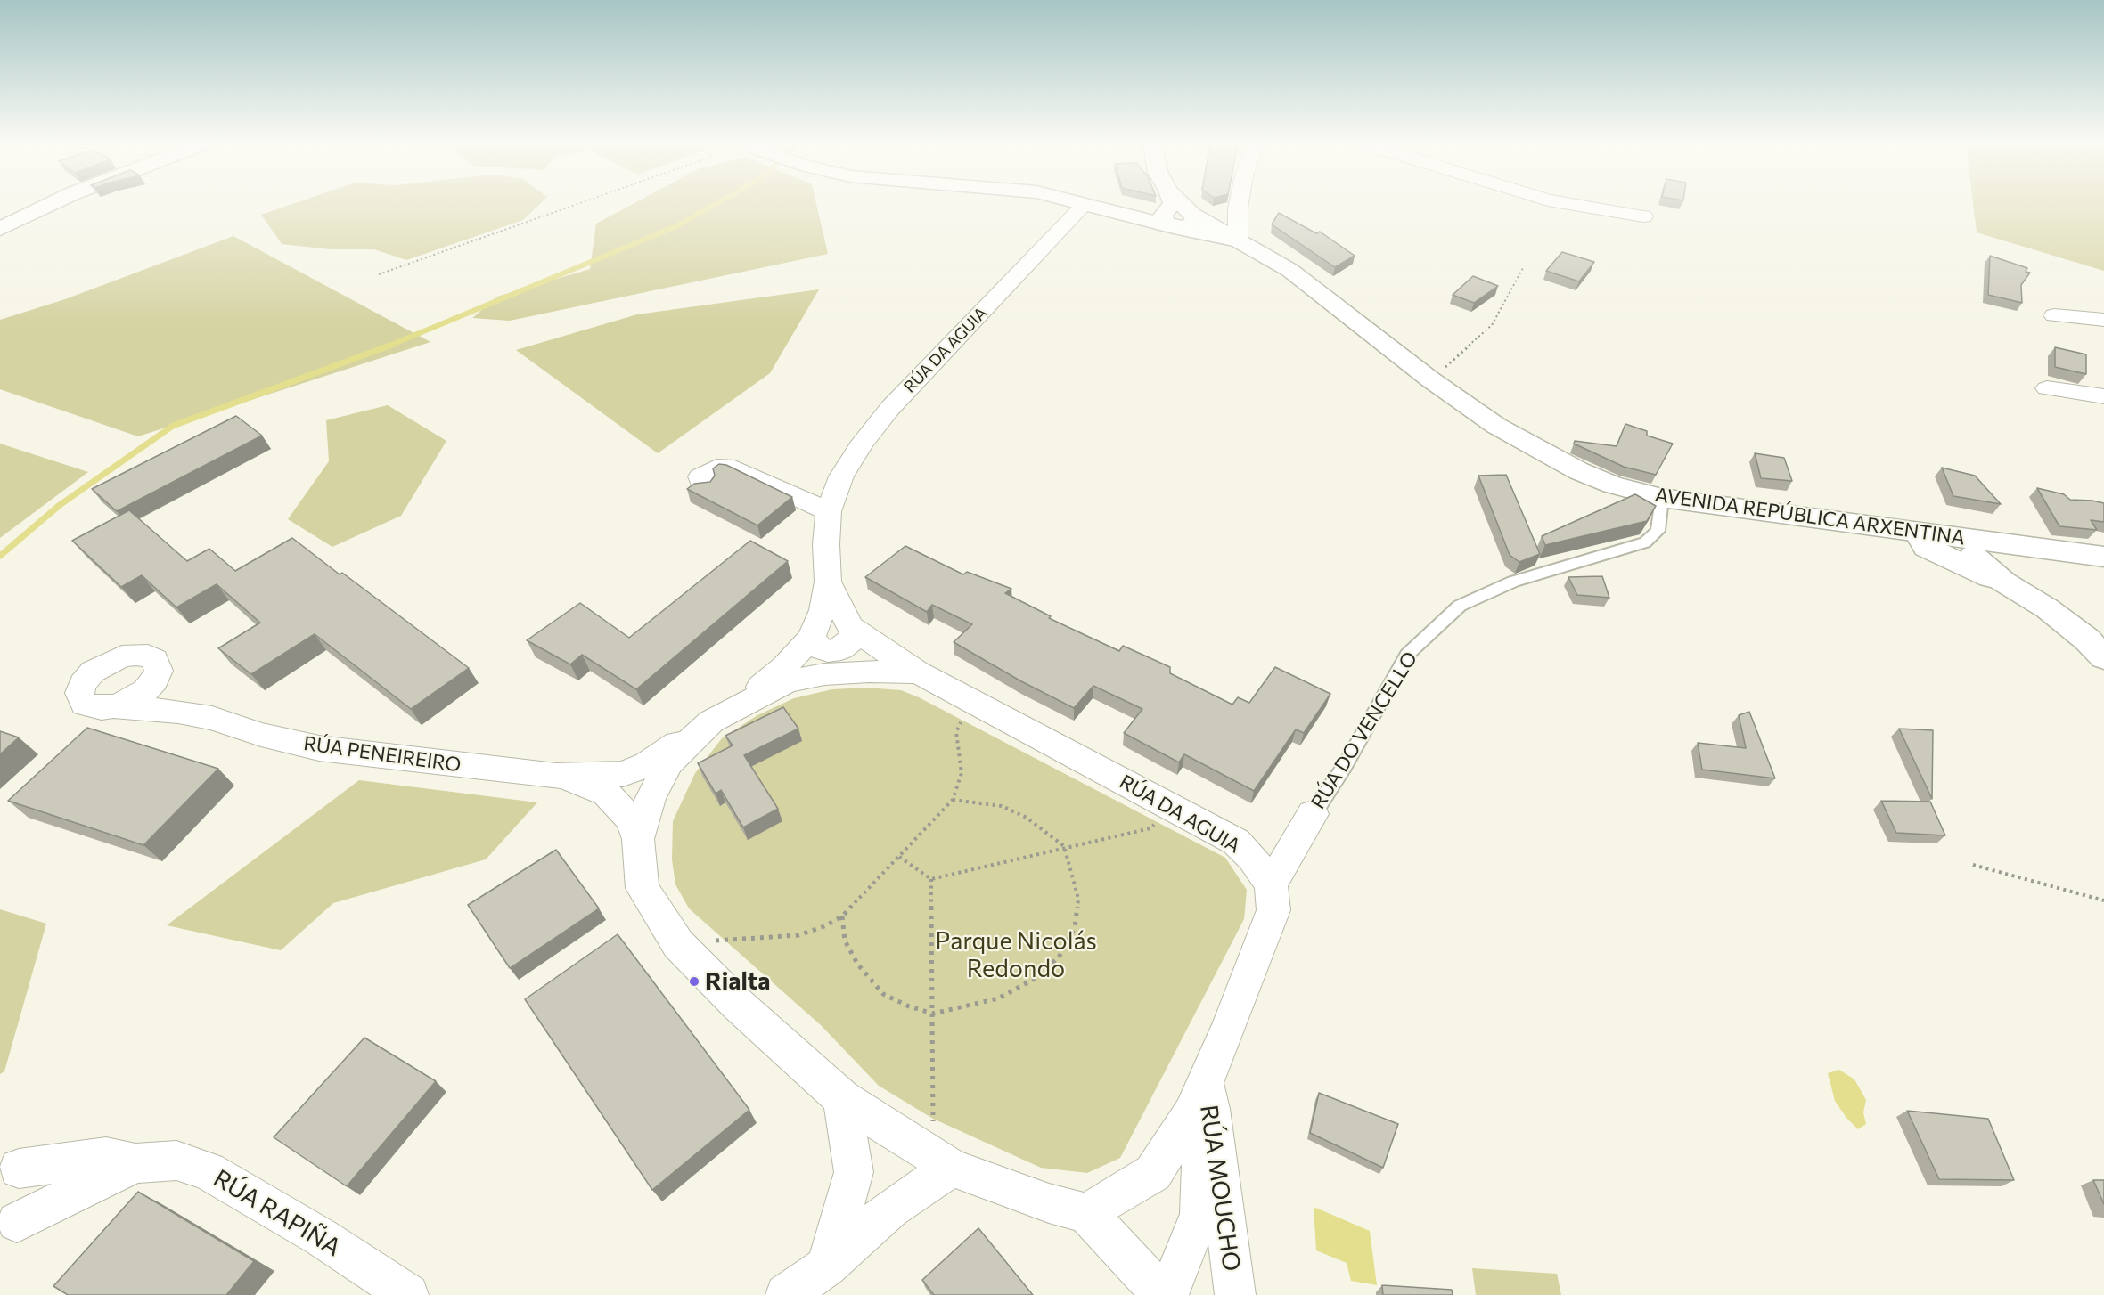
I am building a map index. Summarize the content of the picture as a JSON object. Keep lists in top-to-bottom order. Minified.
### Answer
{"streets":{"street":["RÚA DA AGUIA","AVENIDA REPÚBLICA ARXENTINA","RÚA DO VENCELLO","RÚA PENEIREIRO","RÚA MOUCHO","RÚA RAPIÑA"]},"crossings":[["RÚA DA AGUIA","AVENIDA REPÚBLICA ARXENTINA"],["RÚA DA AGUIA","RÚA DO VENCELLO"],["RÚA DA AGUIA","RÚA PENEIREIRO"],["RÚA DA AGUIA","RÚA MOUCHO"],["AVENIDA REPÚBLICA ARXENTINA","RÚA DO VENCELLO"]],"parks":["Parque Nicolás Redondo"],"places":["Rialta"]}
